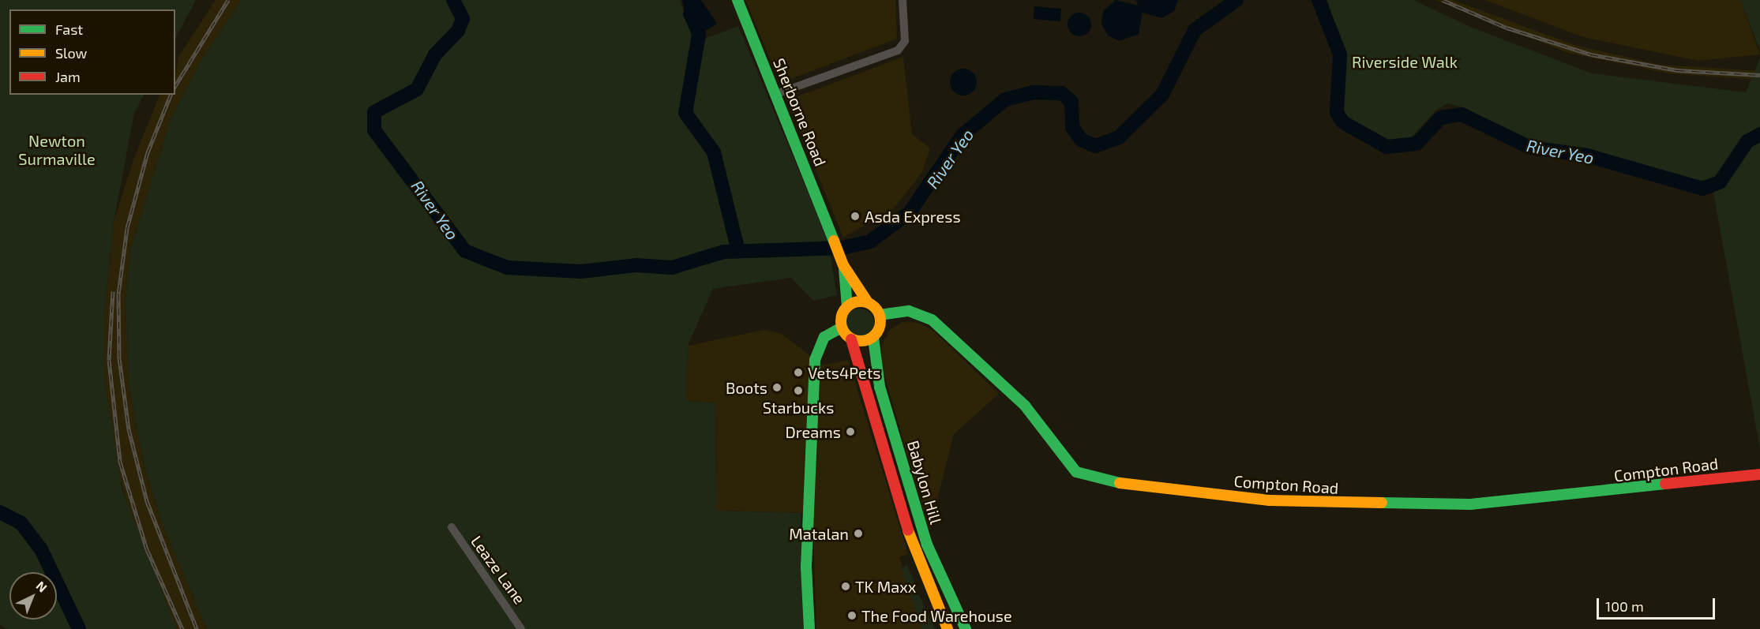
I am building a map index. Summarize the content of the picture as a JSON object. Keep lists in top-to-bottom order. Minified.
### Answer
{"streets":{"street":["Sherborne Road","Compton Road","Babylon Hill","Leaze Lane"]},"crossings":[["Compton Road","Babylon Hill"]],"water":["River Yeo"],"parks":["Riverside Walk","Newton Surmaville"],"places":["Asda Express","Vets4Pets","Boots","Starbucks","Dreams","Matalan","TK Maxx","The Food Warehouse"],"legend":["Fast","Slow","Jam"],"scale_bar":"100 m","north":"top right"}
